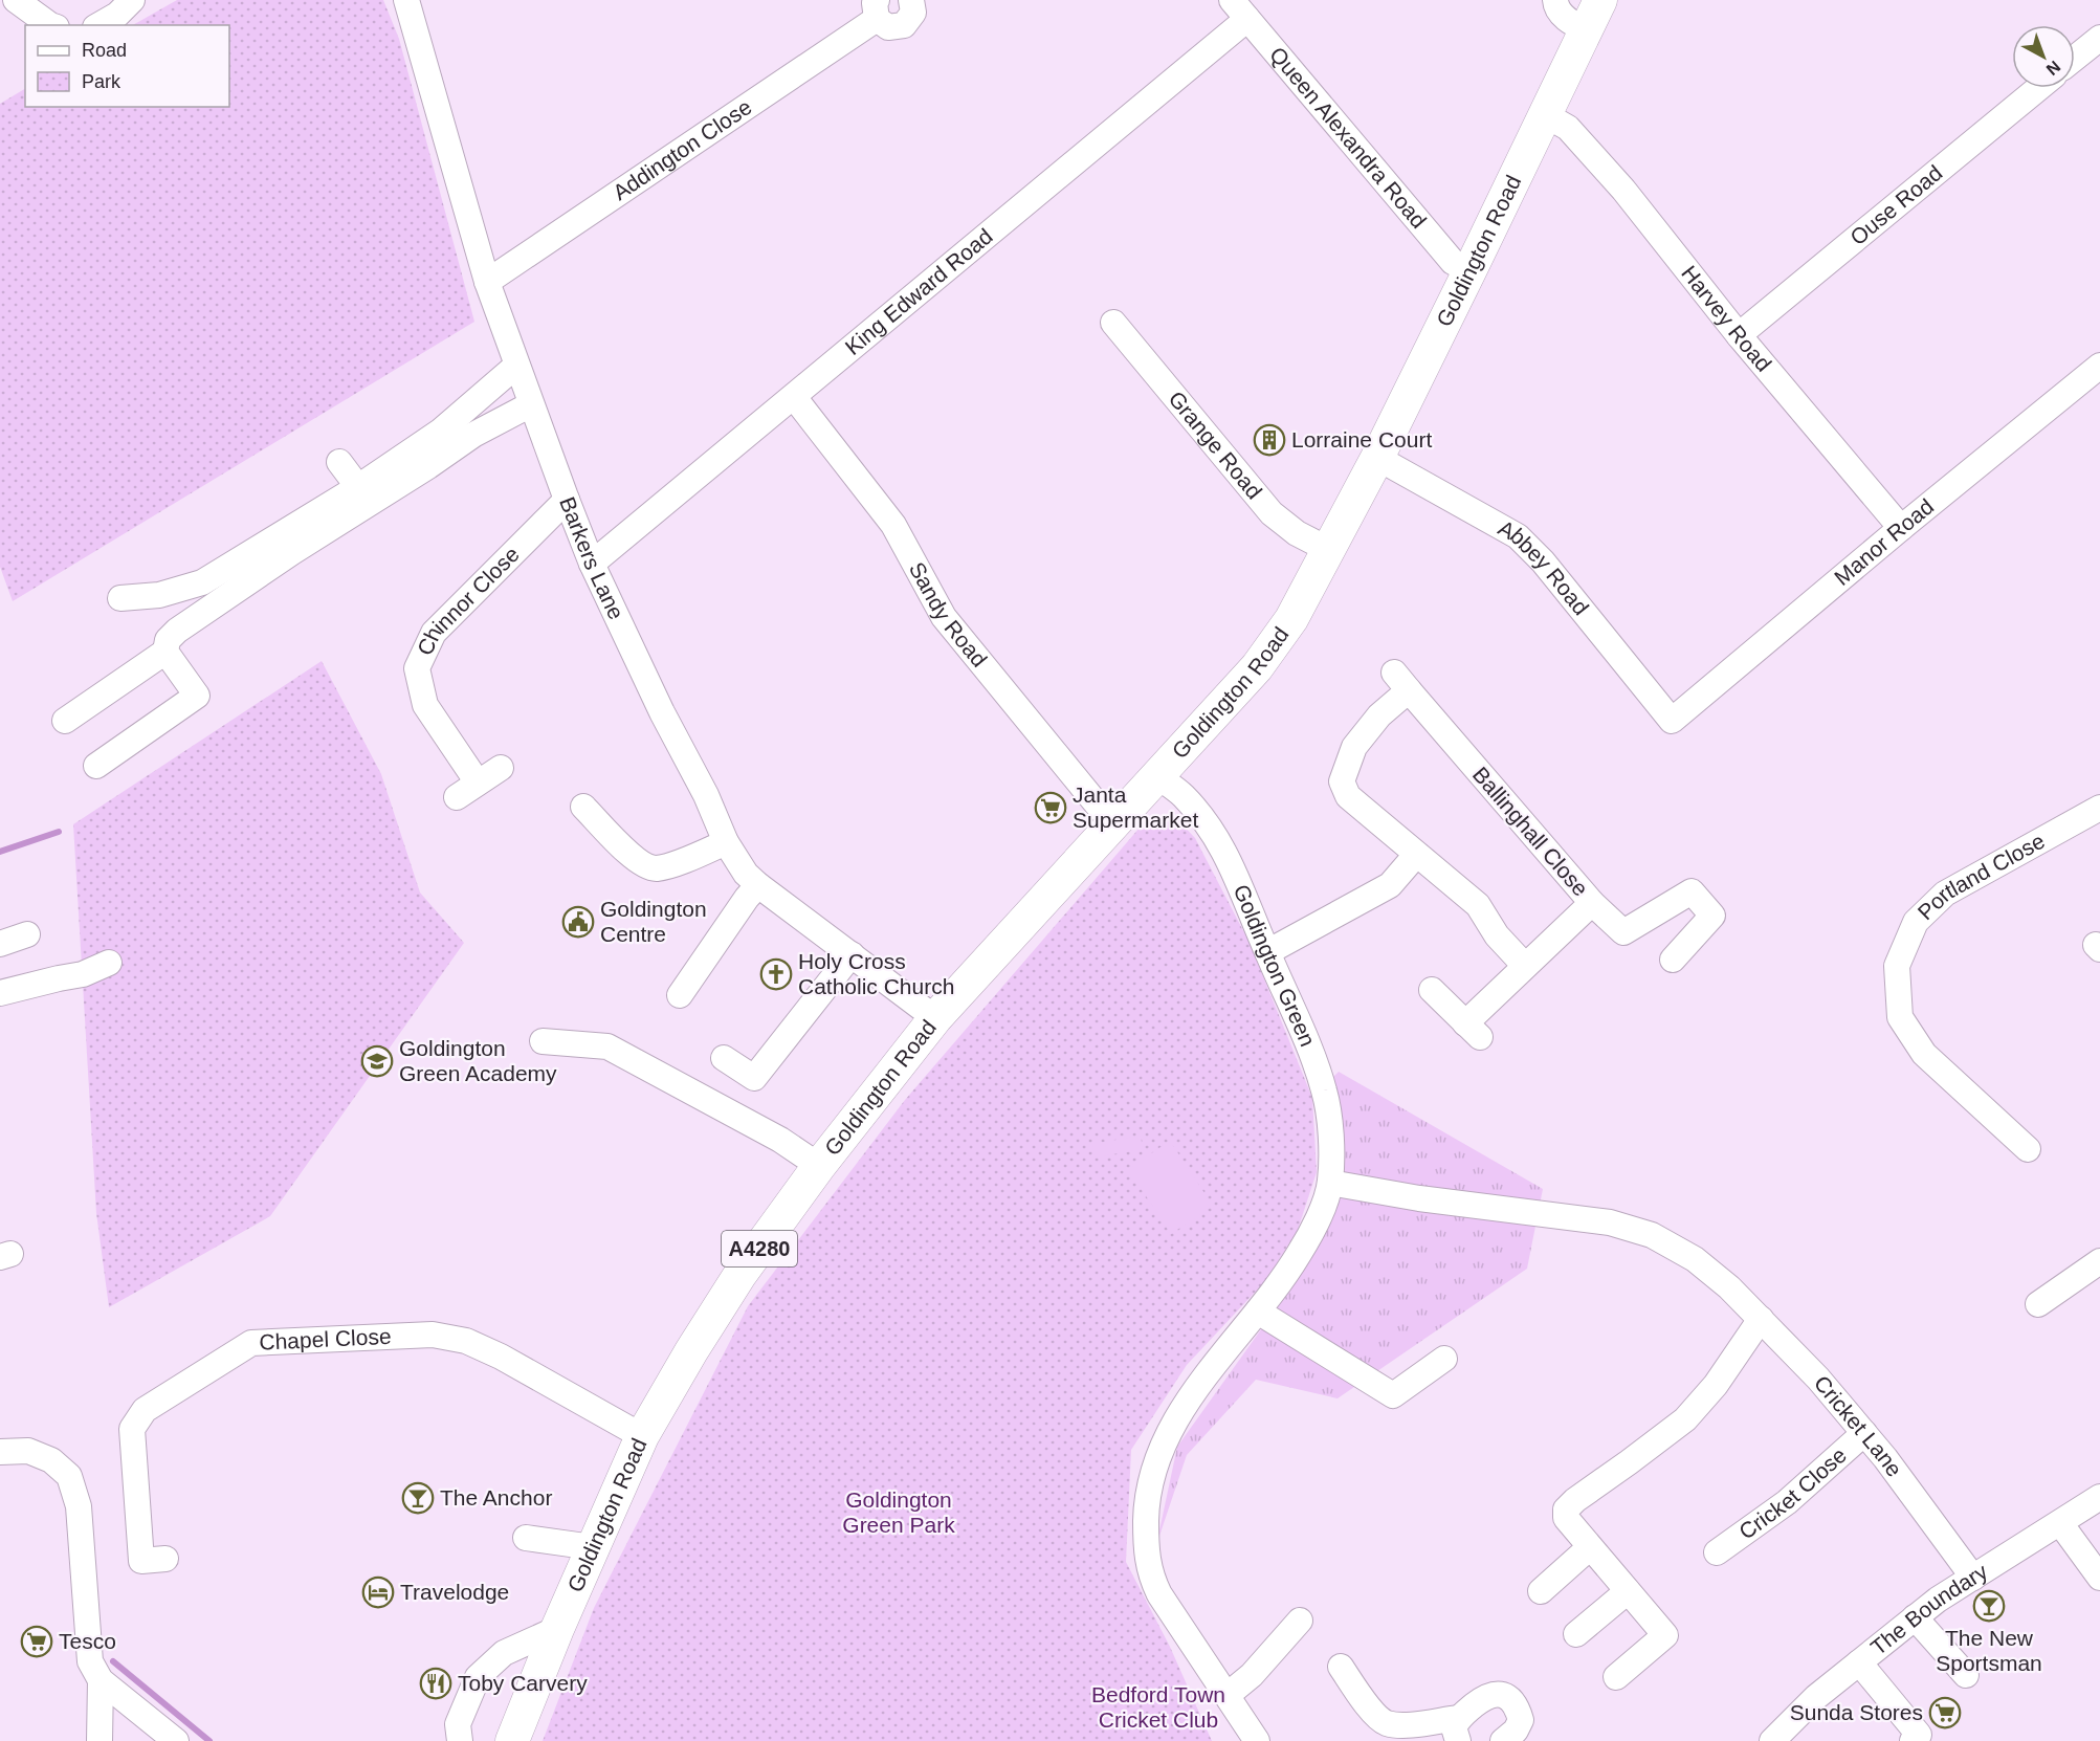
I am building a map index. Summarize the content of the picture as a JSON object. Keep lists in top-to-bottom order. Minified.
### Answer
{"streets":{"main road":["Goldington Road","A4280"],"street":["Queen Alexandra Road","Addington Close","Ouse Road","King Edward Road","Harvey Road","Grange Road","Manor Road","Barkers Lane","Abbey Road","Chinnor Close","Sandy Road","Ballinghall Close","Portland Close","Goldington Green","Chapel Close","Cricket Lane","Cricket Close","The Boundary"]},"crossings":[["Queen Alexandra Road","Goldington Road"],["Queen Alexandra Road","King Edward Road"],["Addington Close","Barkers Lane"],["Ouse Road","Harvey Road"],["Goldington Road","Harvey Road"],["Goldington Road","Grange Road"],["Goldington Road","Barkers Lane"],["Goldington Road","Abbey Road"],["Goldington Road","Sandy Road"],["Goldington Road","Goldington Green"],["Goldington Road","Chapel Close"],["King Edward Road","Barkers Lane"],["King Edward Road","Sandy Road"],["Harvey Road","Manor Road"],["Manor Road","Abbey Road"],["Barkers Lane","Chinnor Close"],["Goldington Green","Cricket Lane"],["Cricket Lane","Cricket Close"],["Cricket Lane","The Boundary"]],"parks":["Goldington Green Park","Bedford Town Cricket Club"],"places":{"building":["Lorraine Court"],"supermarket":["Janta Supermarket","Tesco","Sunda Stores"],"public building":["Goldington Centre"],"church":["Holy Cross Catholic Church"],"school or university":["Goldington Green Academy"],"bar":["The Anchor","The New Sportsman"],"hotel":["Travelodge"],"restaurant":["Toby Carvery"]},"legend":["Road","Park"],"north":"bottom right"}
